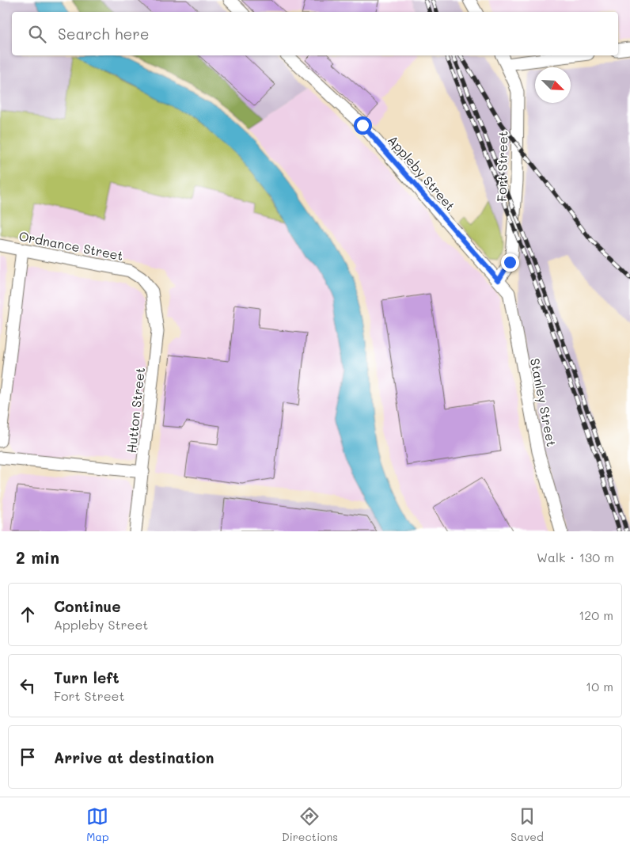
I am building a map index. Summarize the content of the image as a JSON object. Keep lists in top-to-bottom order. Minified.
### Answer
{"streets":{"street":["Fort Street","Appleby Street","Ordnance Street","Stanley Street","Hutton Street"]},"crossings":[["Fort Street","Appleby Street"],["Fort Street","Stanley Street"],["Appleby Street","Stanley Street"],["Ordnance Street","Hutton Street"]],"north":"bottom right","page":{"search":"Search here","heading":["2 min","Walk · 130 m"],"list":[["Continue","Appleby Street","120 m"],["Turn left","Fort Street","10 m"],"Arrive at destination"],"nav":["Map","Directions","Saved"]}}
